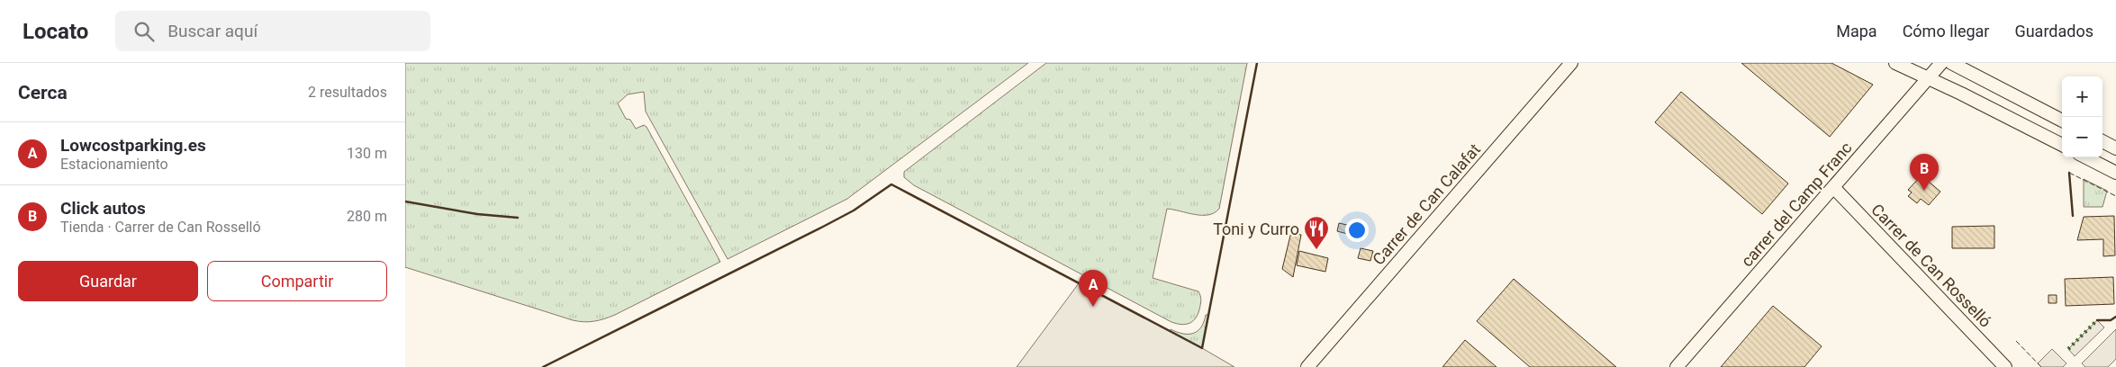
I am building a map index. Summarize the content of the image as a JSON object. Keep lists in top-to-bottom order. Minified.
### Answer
{"streets":{"street":["Carrer de Can Calafat","carrer del Camp Franc","Carrer de Can Rosselló"]},"crossings":[["carrer del Camp Franc","Carrer de Can Rosselló"]],"places":{"restaurant":["Toni y Curro"]},"page":{"header":"Locato","search":"Buscar aquí","nav":["Mapa","Cómo llegar","Guardados"],"heading":["Cerca","2 resultados"],"map_buttons":["+","−"],"list":[{"mark":"A","name":"Lowcostparking.es","note":"Estacionamiento","value":"130 m"},{"mark":"B","name":"Click autos","note":"Tienda · Carrer de Can Rosselló","value":"280 m"}],"pins":["B","A"],"buttons":["Guardar","Compartir"]}}
